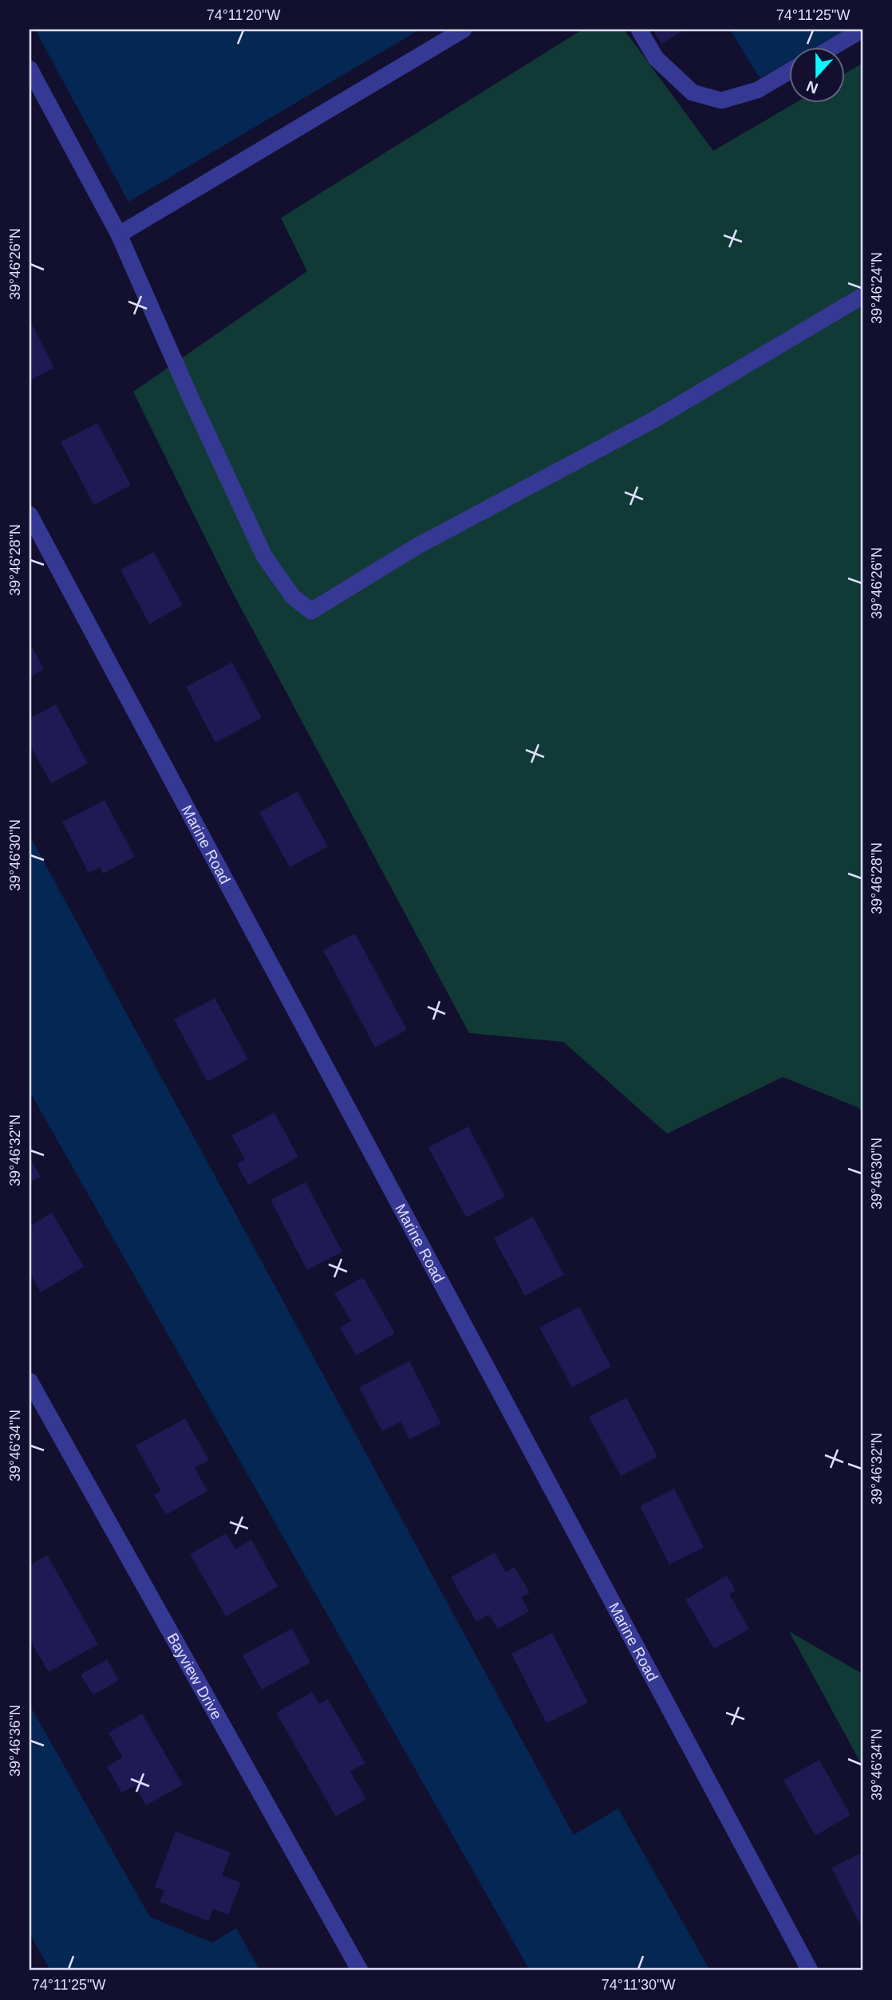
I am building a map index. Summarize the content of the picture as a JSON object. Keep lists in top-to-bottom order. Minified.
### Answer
{"streets":{"street":["Marine Road","Bayview Drive"]},"north":"bottom","coordinates":["74°11'20\"W","74°11'25\"W","39°46'26\"N","39°46'24\"N","39°46'28\"N","39°46'30\"N","39°46'32\"N","39°46'34\"N","39°46'36\"N","74°11'30\"W"]}
